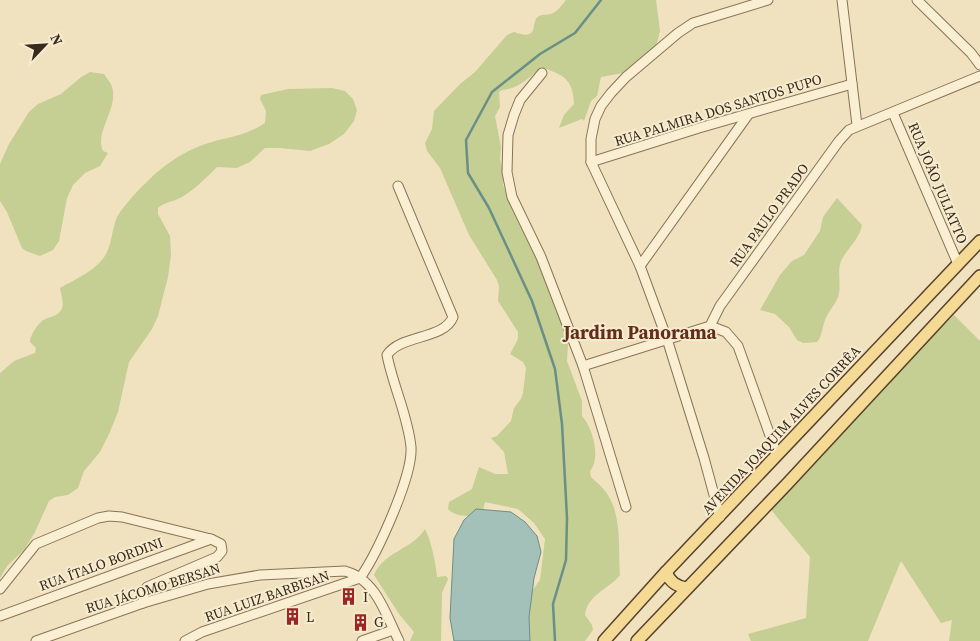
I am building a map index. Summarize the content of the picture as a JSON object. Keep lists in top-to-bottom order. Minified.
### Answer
{"streets":{"main road":["AVENIDA JOAQUIM ALVES CORRÊA"],"street":["RUA PALMIRA DOS SANTOS PUPO","RUA JOÃO JULIATTO","RUA PAULO PRADO","RUA ÍTALO BORDINI","RUA JÁCOMO BERSAN","RUA LUIZ BARBISAN"]},"crossings":[["RUA JOÃO JULIATTO","RUA PAULO PRADO"],["RUA JOÃO JULIATTO","AVENIDA JOAQUIM ALVES CORRÊA"],["RUA JÁCOMO BERSAN","RUA LUIZ BARBISAN"]],"districts":["Jardim Panorama"],"places":{"building":["I","L","G"]},"north":"top right"}
